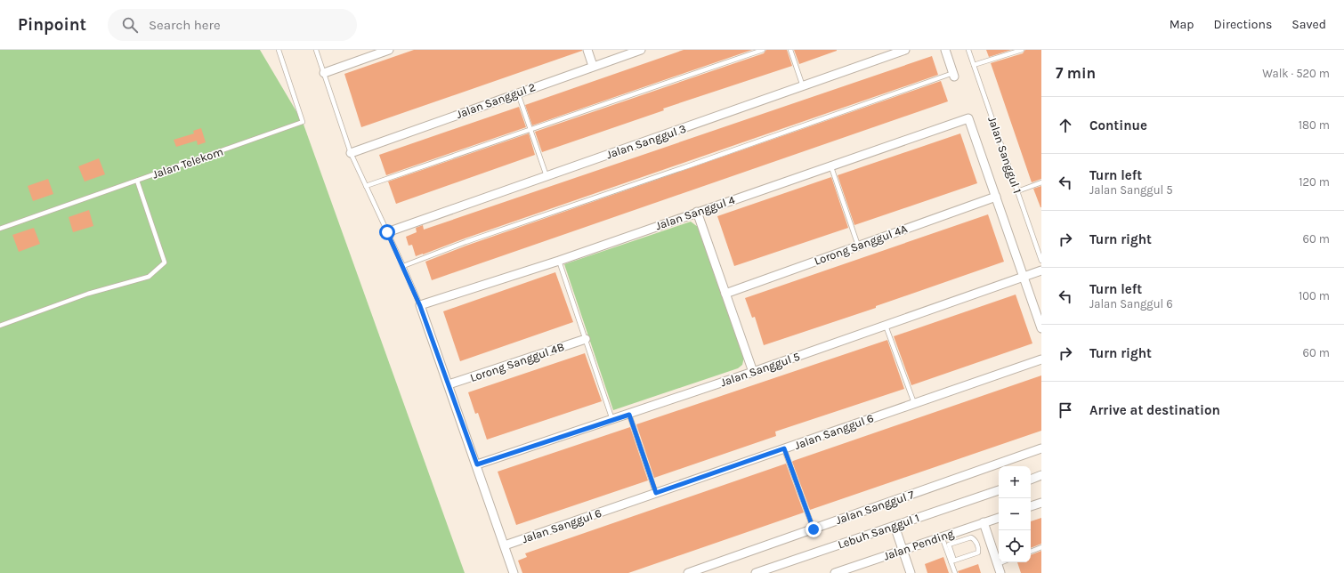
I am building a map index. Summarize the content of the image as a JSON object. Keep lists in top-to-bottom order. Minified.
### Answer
{"streets":{"street":["Jalan Sanggul 2","Jalan Sanggul 3","Jalan Sanggul 4","Lorong Sanggul 4A","Lorong Sanggul 4B","Jalan Sanggul 5","Jalan Sanggul 6","Jalan Sanggul 7","Lebuh Sanggul 1","Jalan Pending"],"lane":["Jalan Sanggul 1","Jalan Telekom"]},"crossings":[["Jalan Sanggul 4","Lorong Sanggul 4A"]],"page":{"header":"Pinpoint","search":"Search here","nav":["Map","Directions","Saved"],"heading":["7 min","Walk · 520 m"],"list":[["Continue","180 m"],["Turn left","Jalan Sanggul 5","120 m"],["Turn right","60 m"],["Turn left","Jalan Sanggul 6","100 m"],["Turn right","60 m"],"Arrive at destination"],"map_buttons":["+","−"]}}
